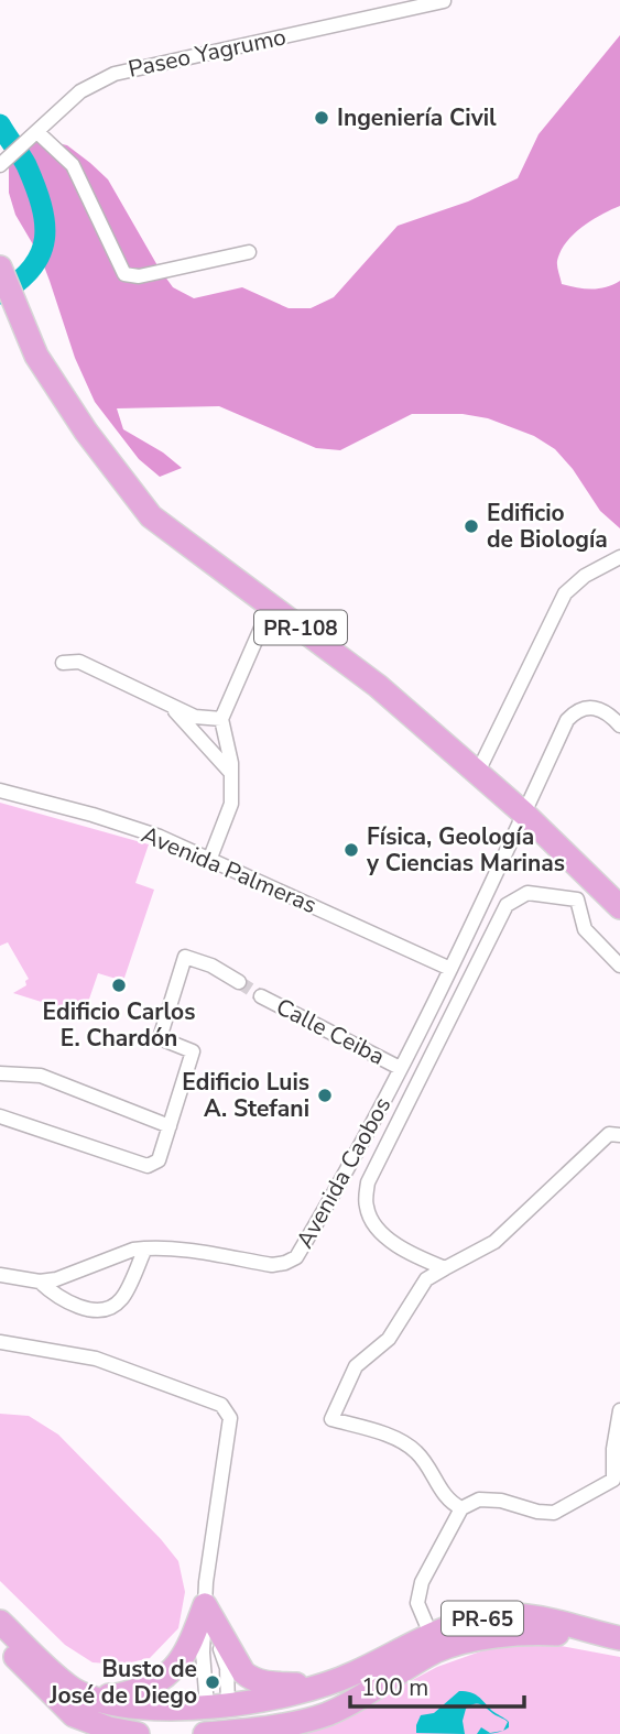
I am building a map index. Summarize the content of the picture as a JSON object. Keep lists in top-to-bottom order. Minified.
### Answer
{"streets":{"main road":["PR-108","PR-65"],"street":["Paseo Yagrumo","Avenida Palmeras","Calle Ceiba","Avenida Caobos"]},"crossings":[["PR-108","Avenida Caobos"],["Avenida Palmeras","Avenida Caobos"],["Calle Ceiba","Avenida Caobos"]],"places":["Ingeniería Civil","Edificio de Biología","Física, Geología y Ciencias Marinas","Edificio Carlos E. Chardón","Edificio Luis A. Stefani","Busto de José de Diego"],"scale_bar":"100 m"}
